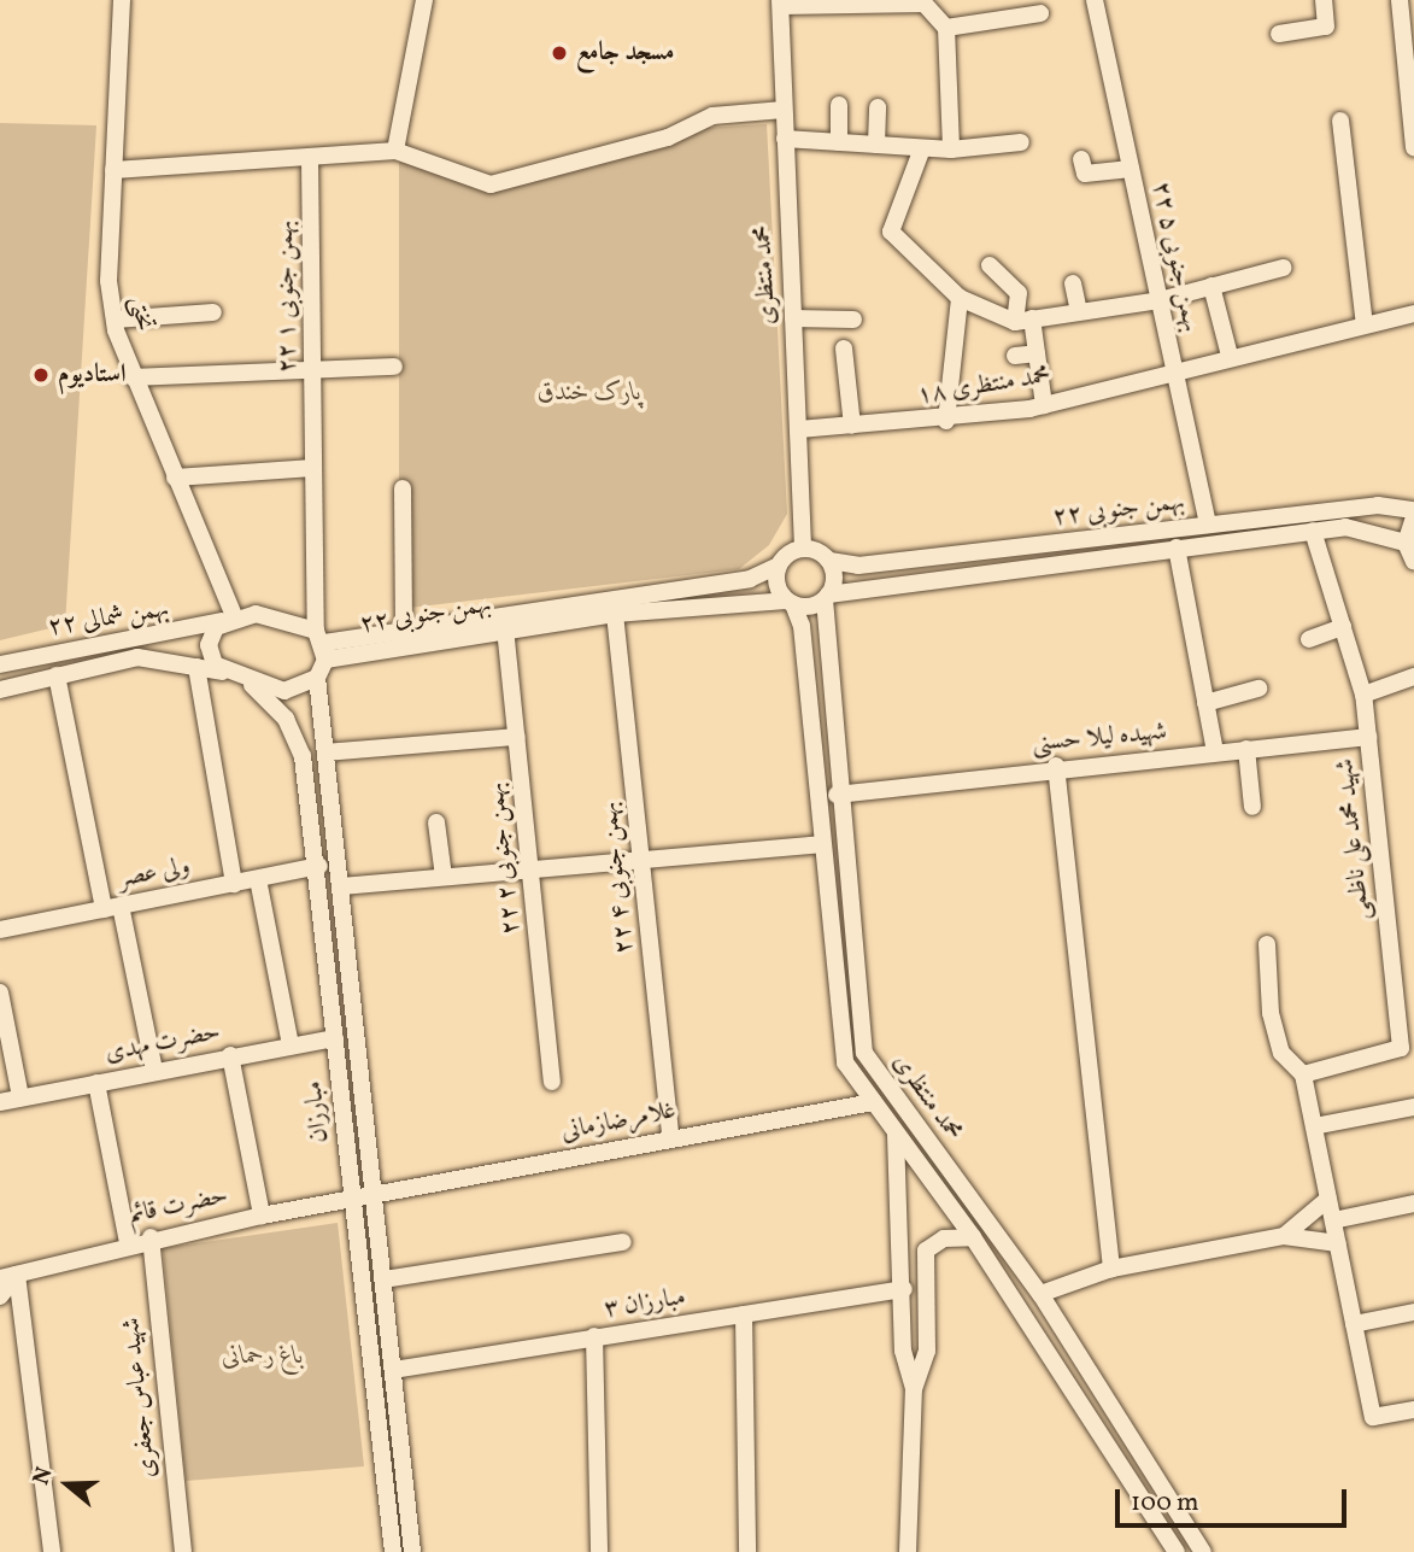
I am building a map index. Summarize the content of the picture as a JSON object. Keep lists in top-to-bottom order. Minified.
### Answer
{"streets":{"street":["۲۲ بهمن جنوبی ۵","محمد منتظری","۲۲ بهمن جنوبی ۱","تختی","محمد منتظری ۱۸","۲۲ بهمن جنوبی","۲۲ بهمن شمالی","شهیده لیلا حسنی","شهید محمد علی ناظمی","۲۲ بهمن جنوبی ۲","ولی عصر","۲۲ بهمن جنوبی ۴","حضرت مهدی","مبارزان","غلامرضازمانی","حضرت قائم","مبارزان ۳","شهید عباس جعفری"]},"crossings":[["۲۲ بهمن جنوبی ۵","محمد منتظری ۱۸"],["۲۲ بهمن جنوبی ۵","۲۲ بهمن جنوبی"],["محمد منتظری","محمد منتظری ۱۸"],["محمد منتظری","۲۲ بهمن جنوبی"],["محمد منتظری","شهیده لیلا حسنی"],["محمد منتظری","غلامرضازمانی"],["۲۲ بهمن جنوبی ۱","تختی"],["۲۲ بهمن جنوبی ۱","۲۲ بهمن جنوبی"],["۲۲ بهمن جنوبی ۱","۲۲ بهمن شمالی"],["۲۲ بهمن جنوبی ۱","مبارزان"],["تختی","۲۲ بهمن جنوبی"],["تختی","۲۲ بهمن شمالی"],["تختی","مبارزان"],["۲۲ بهمن جنوبی","۲۲ بهمن شمالی"],["۲۲ بهمن جنوبی","شهید محمد علی ناظمی"],["۲۲ بهمن جنوبی","۲۲ بهمن جنوبی ۲"],["۲۲ بهمن جنوبی","۲۲ بهمن جنوبی ۴"],["۲۲ بهمن جنوبی","مبارزان"],["۲۲ بهمن شمالی","مبارزان"],["شهیده لیلا حسنی","شهید محمد علی ناظمی"],["ولی عصر","مبارزان"],["۲۲ بهمن جنوبی ۴","غلامرضازمانی"],["حضرت مهدی","مبارزان"],["مبارزان","غلامرضازمانی"],["مبارزان","حضرت قائم"],["مبارزان","مبارزان ۳"],["غلامرضازمانی","حضرت قائم"],["حضرت قائم","شهید عباس جعفری"]],"parks":["پارک خندق","باغ رحمانی"],"places":["مسجد جامع","استادیوم"],"scale_bar":"100 m","north":"left"}
